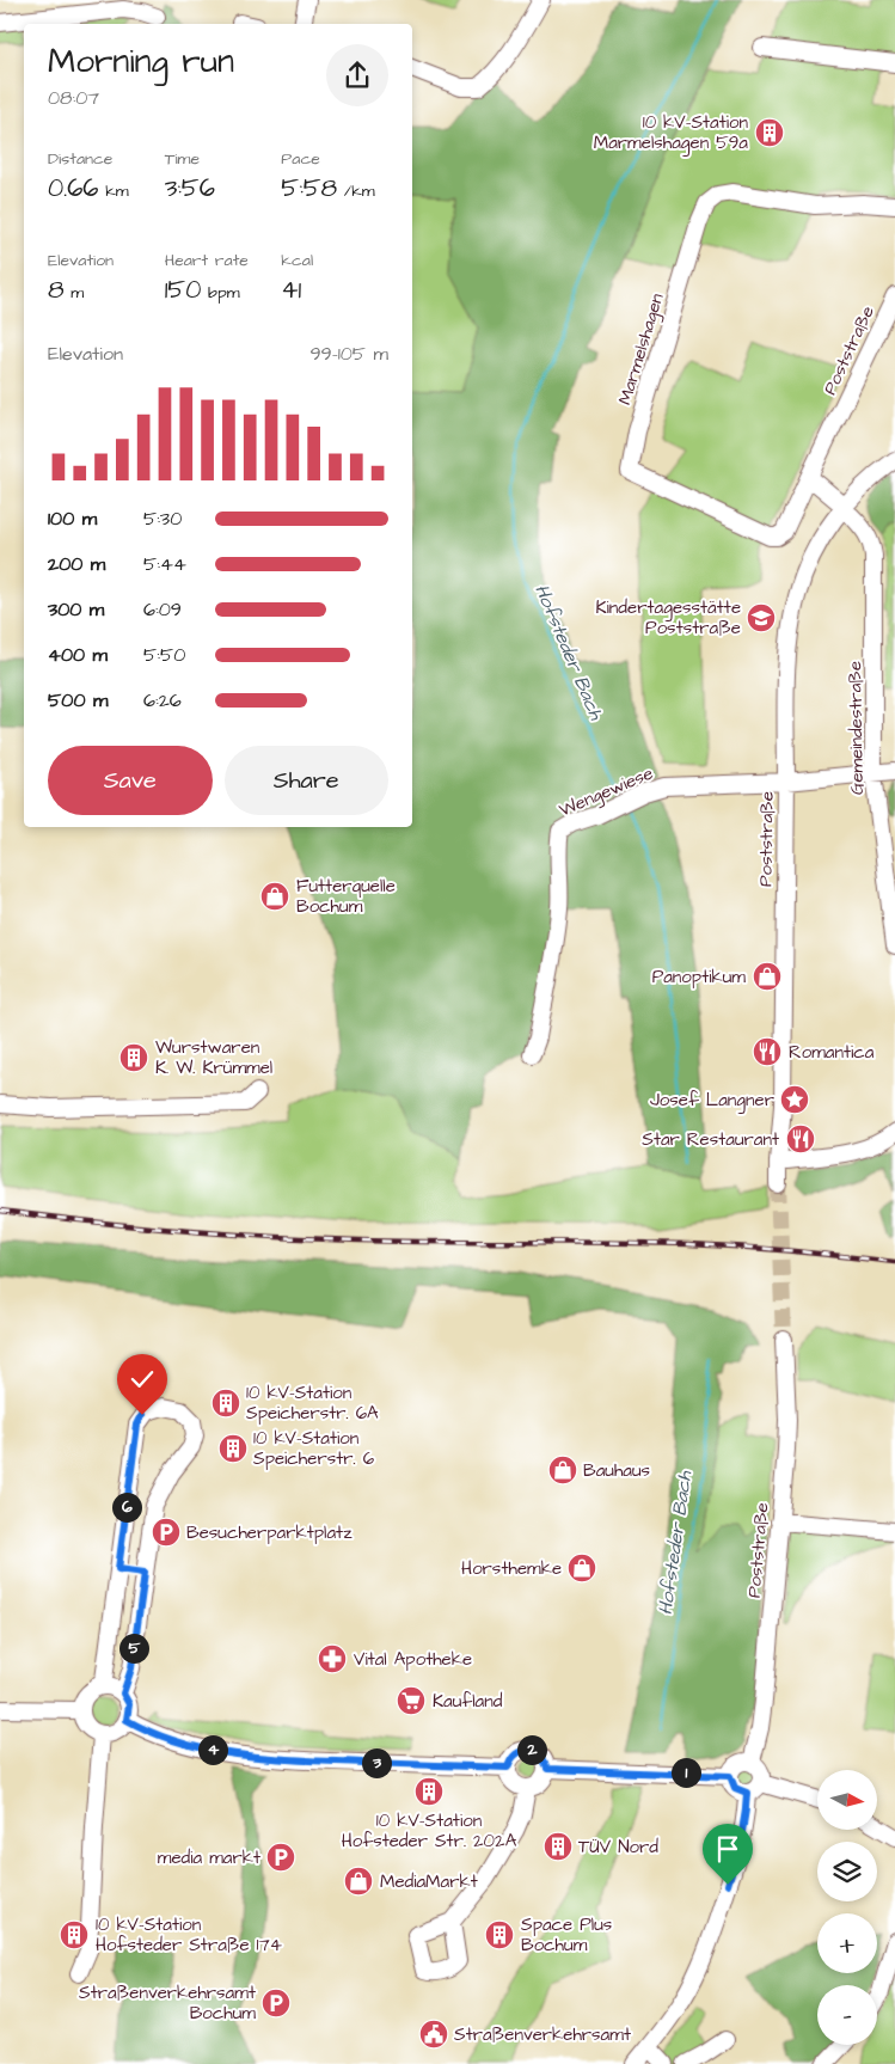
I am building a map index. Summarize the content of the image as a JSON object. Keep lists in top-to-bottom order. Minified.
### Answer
{"streets":{"street":["Marmelshagen","Poststraße","Gemeindestraße","Wengewiese"]},"crossings":[["Marmelshagen","Poststraße"],["Poststraße","Gemeindestraße"],["Poststraße","Wengewiese"],["Gemeindestraße","Wengewiese"]],"water":["Hofsteder Bach"],"places":{"building":["10 kV-Station Marmelshagen 59a","Wurstwaren K. W. Krümmel","10 kV-Station Speicherstr. 6A","10 kV-Station Speicherstr. 6","10 kV-Station Hofsteder Str. 202A","TÜV Nord","10 kV-Station Hofsteder Straße 174","Space Plus Bochum"],"school or university":["Kindertagesstätte Poststraße"],"shop":["Futterquelle Bochum","Panoptikum","Bauhaus","Horsthemke","MediaMarkt"],"restaurant":["Romantica","Star Restaurant"],"place":["Josef Langner"],"parking":["Besucherparktplatz","media markt","Straßenverkehrsamt Bochum"],"pharmacy":["Vital Apotheke"],"supermarket":["Kaufland"],"public building":["Straßenverkehrsamt"]},"north":"right","page":{"heading":["Morning run","08:07"],"stats":[["Distance","0.66 km"],["Time","3:56"],["Pace","5:58 /km"],["Elevation","8 m"],["Heart rate","150 bpm"],["kcal","41"]],"chart":["Elevation","99–105 m"],"list":[{"name":"100 m","note":"5:30"},{"name":"200 m","note":"5:44"},{"name":"300 m","note":"6:09"},{"name":"400 m","note":"5:50"},{"name":"500 m","note":"6:26"}],"buttons":["Save","Share"],"pins":["6","5","2","4","3","1"],"map_buttons":["+","−"]}}
